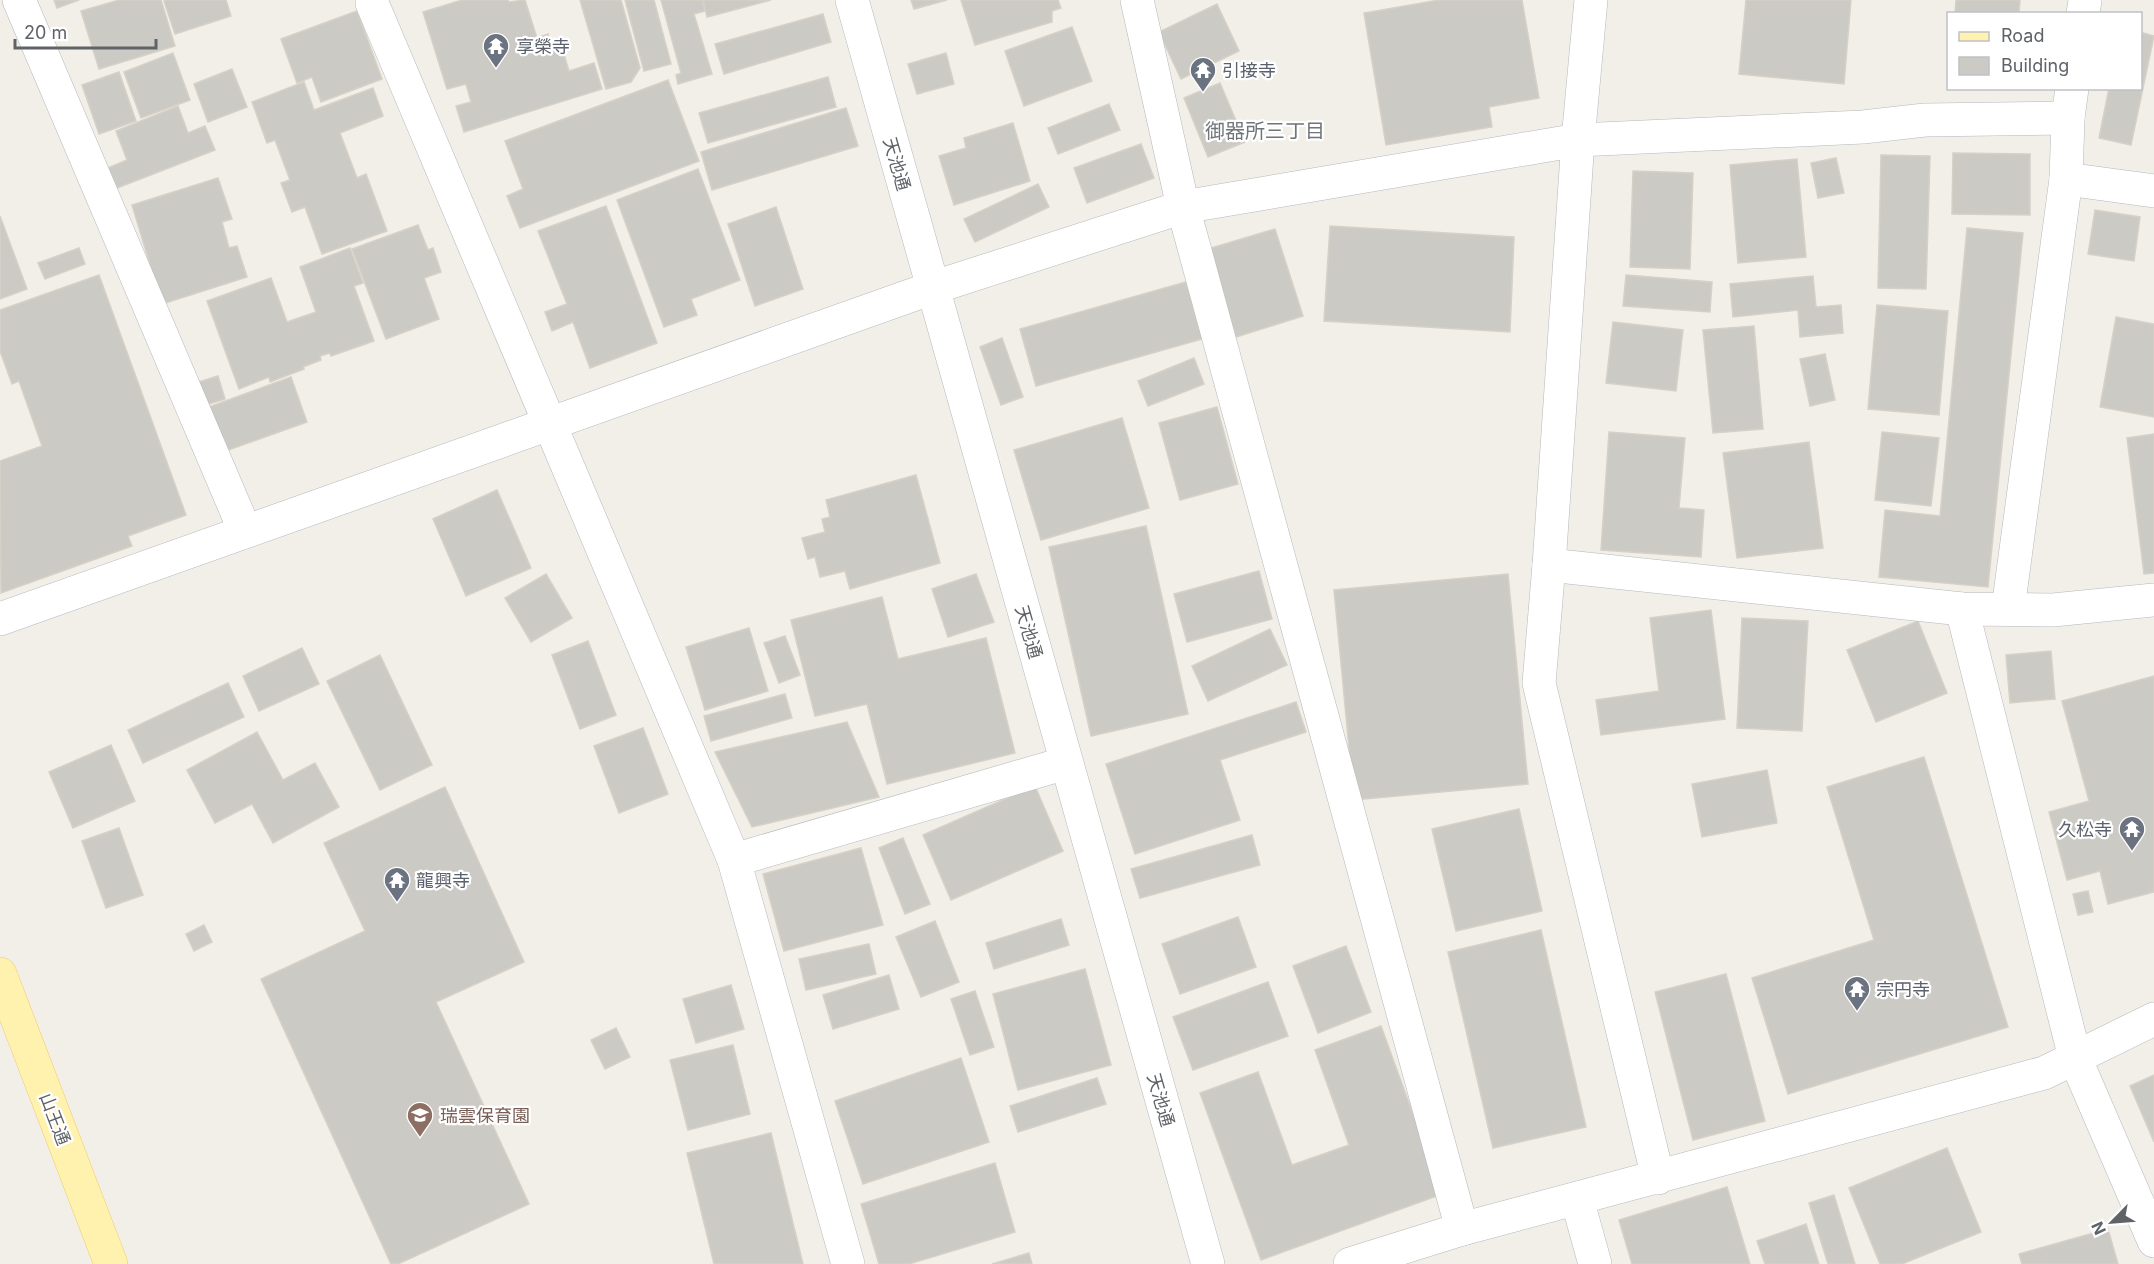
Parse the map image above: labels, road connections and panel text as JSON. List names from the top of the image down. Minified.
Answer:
{"streets":{"main road":["山王通"],"street":["天池通"]},"districts":["御器所三丁目"],"places":{"temple":["享榮寺","引接寺","久松寺","龍興寺","宗円寺"],"school or university":["瑞雲保育園"]},"legend":["Road","Building"],"scale_bar":"20 m","north":"bottom left"}
